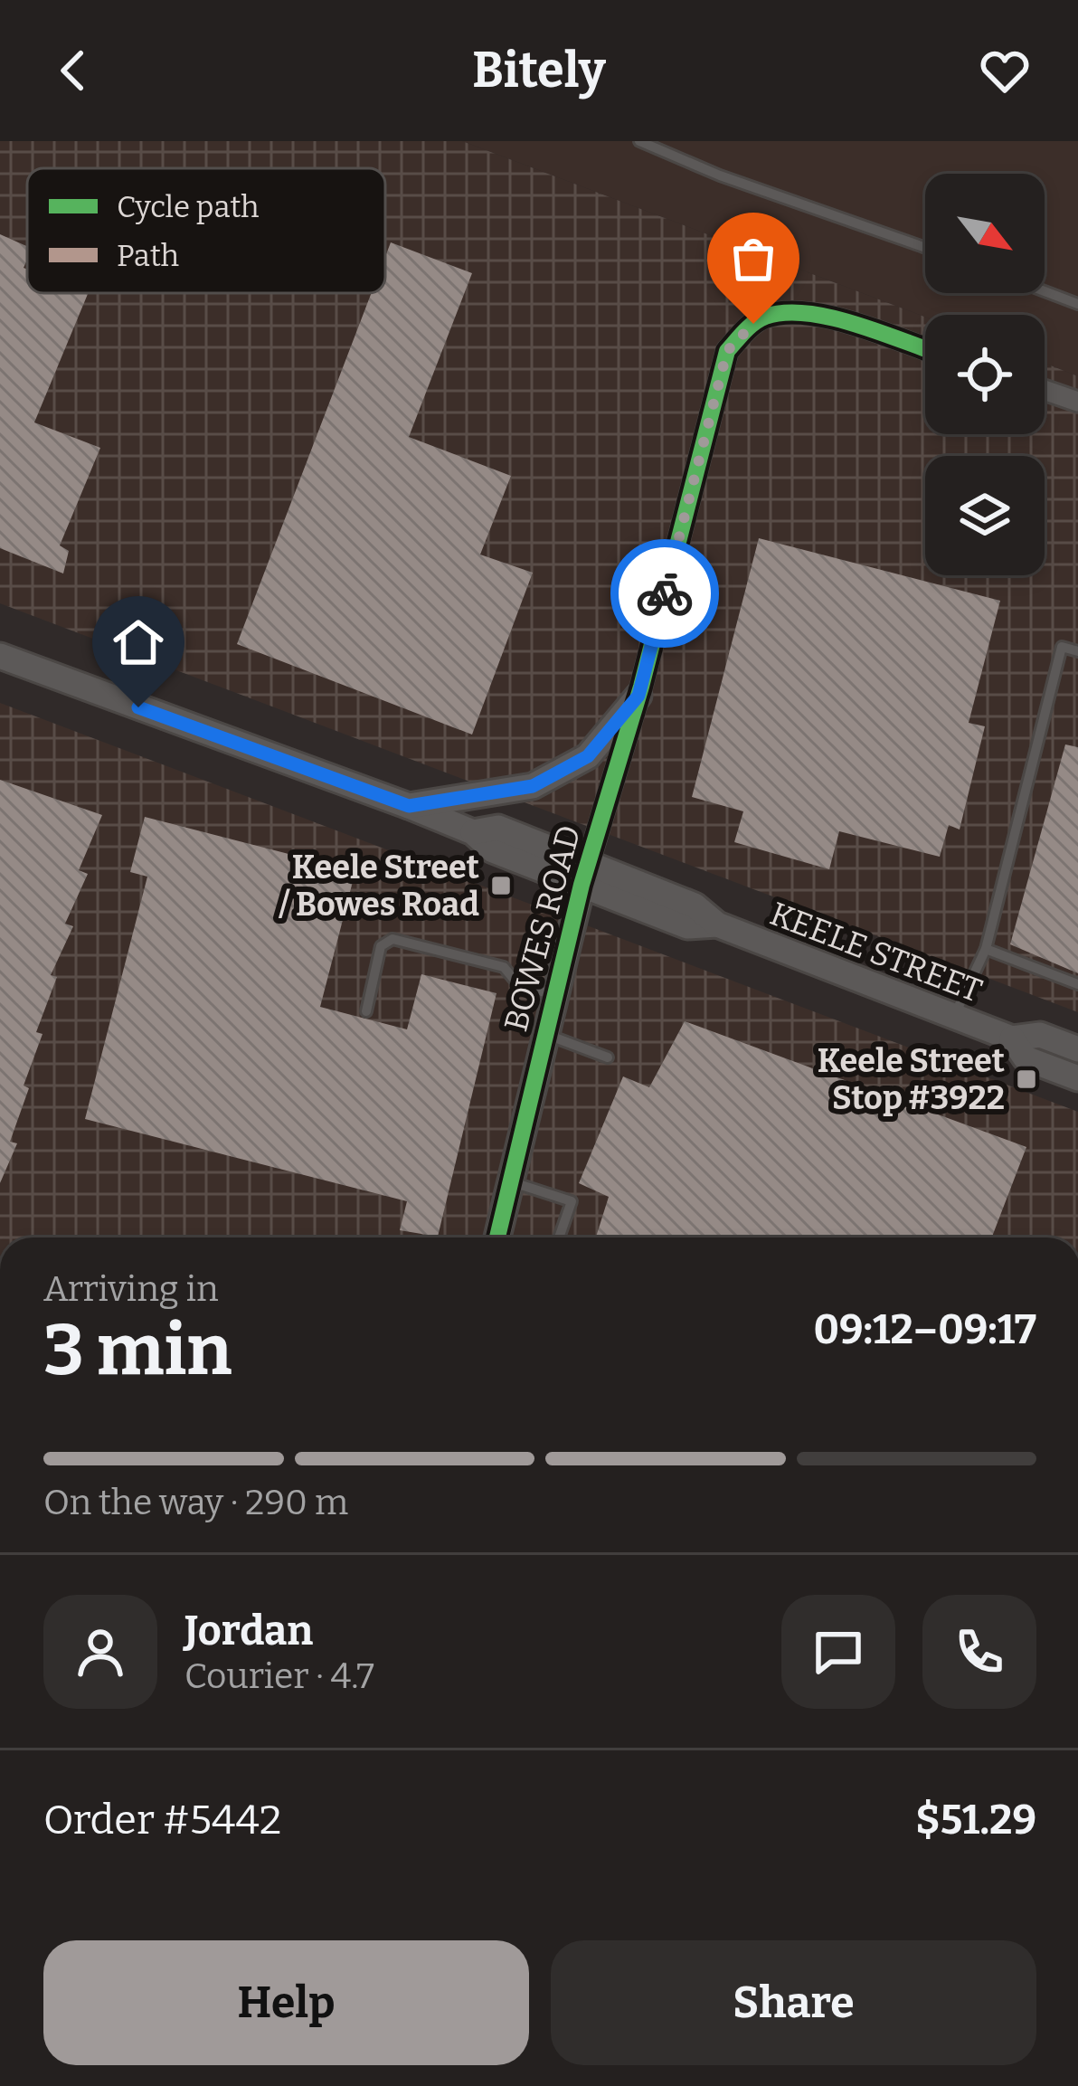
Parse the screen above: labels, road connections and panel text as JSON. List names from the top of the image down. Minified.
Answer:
{"streets":{"main road":["BOWES ROAD","KEELE STREET"]},"crossings":[["BOWES ROAD","KEELE STREET"]],"places":{"transit":["Keele Street / Bowes Road","Keele Street Stop #3922"]},"legend":["Cycle path","Path"],"north":"bottom right","page":{"header":"Bitely","heading":["3 min","Arriving in","09:12–09:17"],"panel":["Jordan","Courier · 4.7","Order #5442","$51.29"],"bar":"On the way · 290 m","buttons":["Help","Share"]}}
